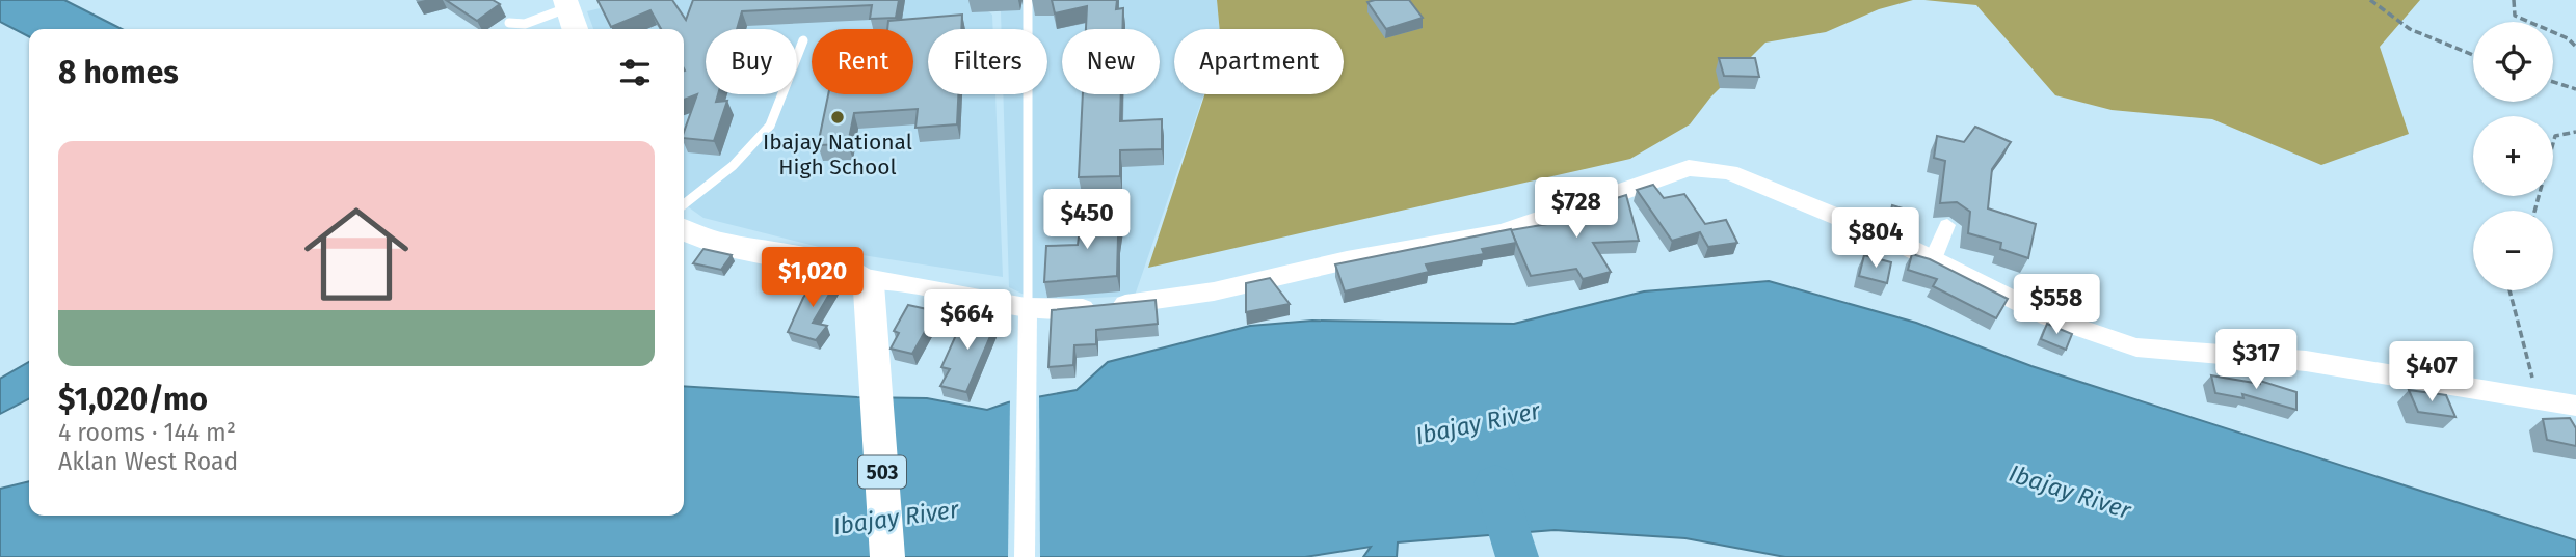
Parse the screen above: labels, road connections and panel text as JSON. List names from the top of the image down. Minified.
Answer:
{"streets":{"main road":["503"]},"water":["Ibajay River"],"places":["Ibajay National High School"],"page":{"map_buttons":["+","−"],"chip":["Buy","Rent","Filters","New","Apartment"],"heading":"8 homes","list":[{"name":"$1,020/mo","note":"4 rooms · 144 m² · Aklan West Road"}],"price":["$728","$450","$804","$1,020","$558","$664","$317","$407"]}}
